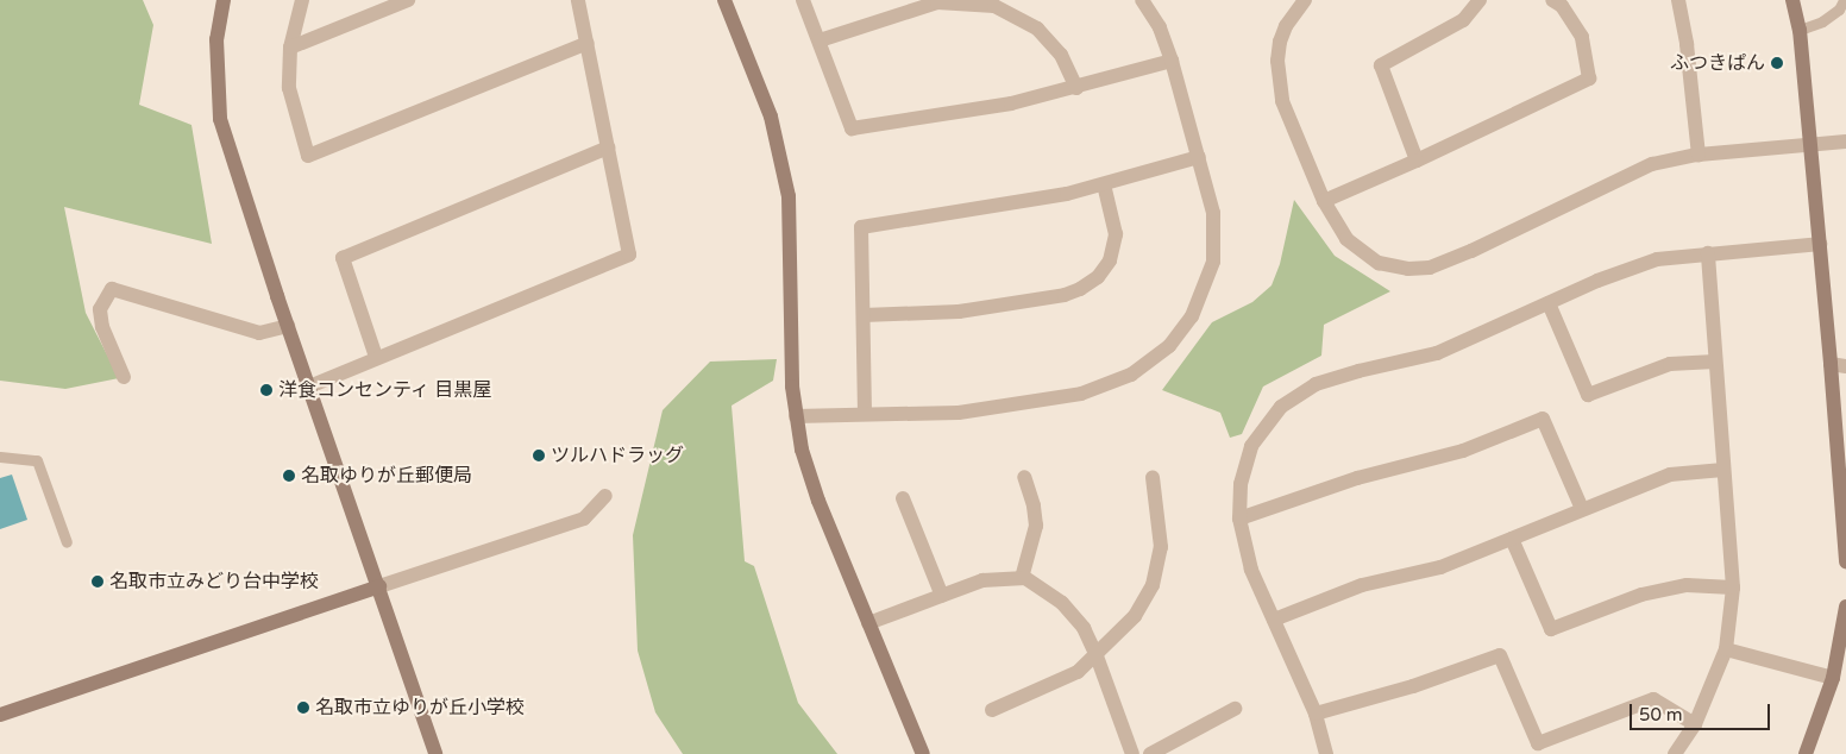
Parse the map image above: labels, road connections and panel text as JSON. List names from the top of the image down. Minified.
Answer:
{"places":["ふつきぱん","洋食コンセンティ 目黒屋","ツルハドラッグ","名取ゆりが丘郵便局","名取市立みどり台中学校","名取市立ゆりが丘小学校"],"scale_bar":"50 m"}
